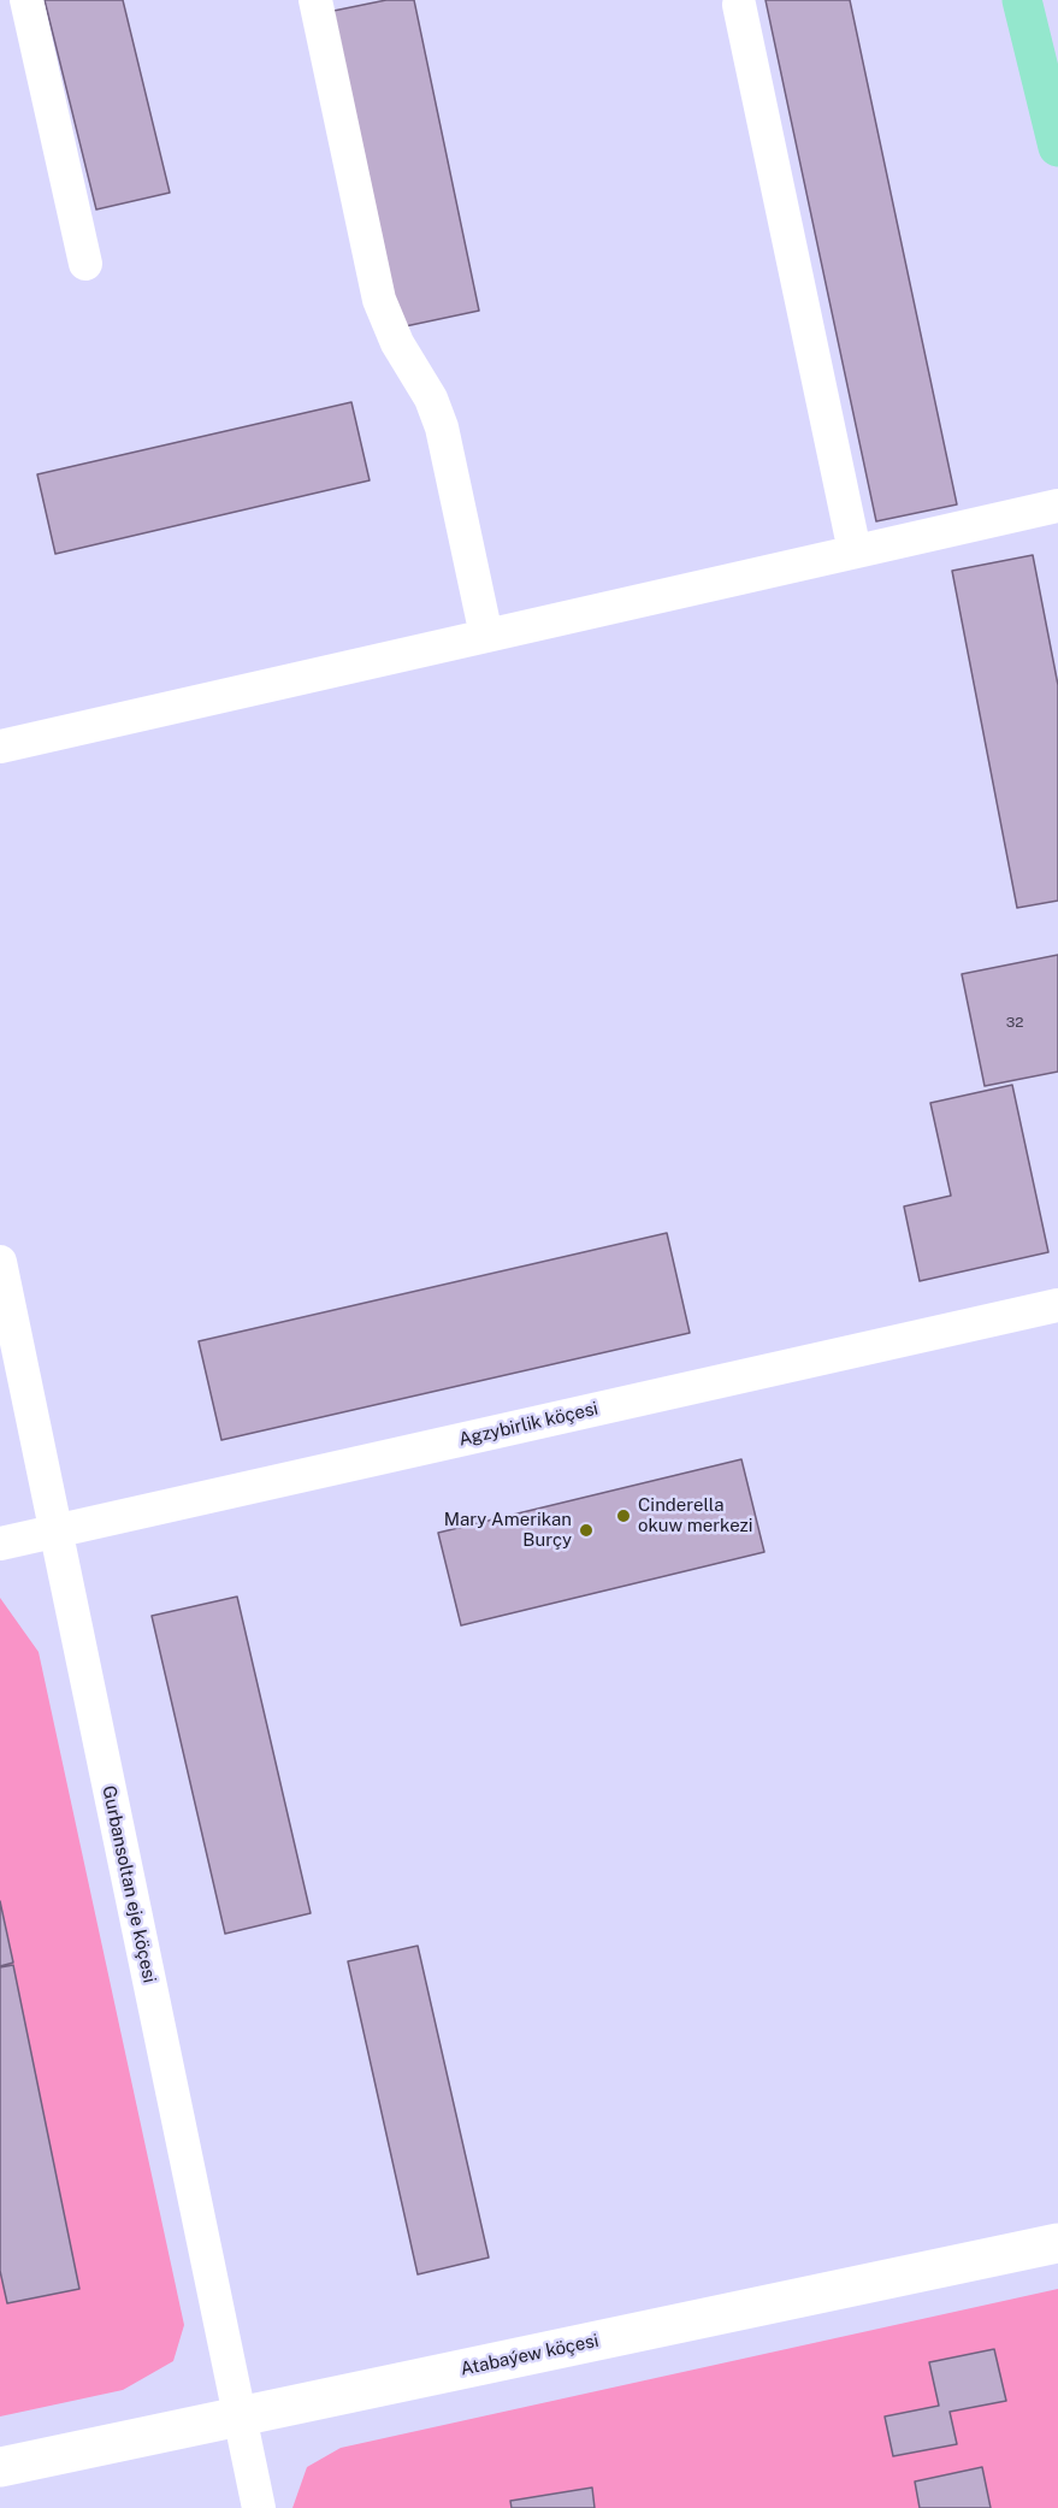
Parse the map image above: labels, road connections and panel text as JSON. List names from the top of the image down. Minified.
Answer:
{"streets":{"main road":["Atabaýew köçesi"],"street":["Agzybirlik köçesi","Gurbansoltan eje köçesi"]},"crossings":[["Agzybirlik köçesi","Gurbansoltan eje köçesi"],["Gurbansoltan eje köçesi","Atabaýew köçesi"]],"places":["Cinderella okuw merkezi","Mary Amerikan Burçy"],"house_numbers":["32"]}
